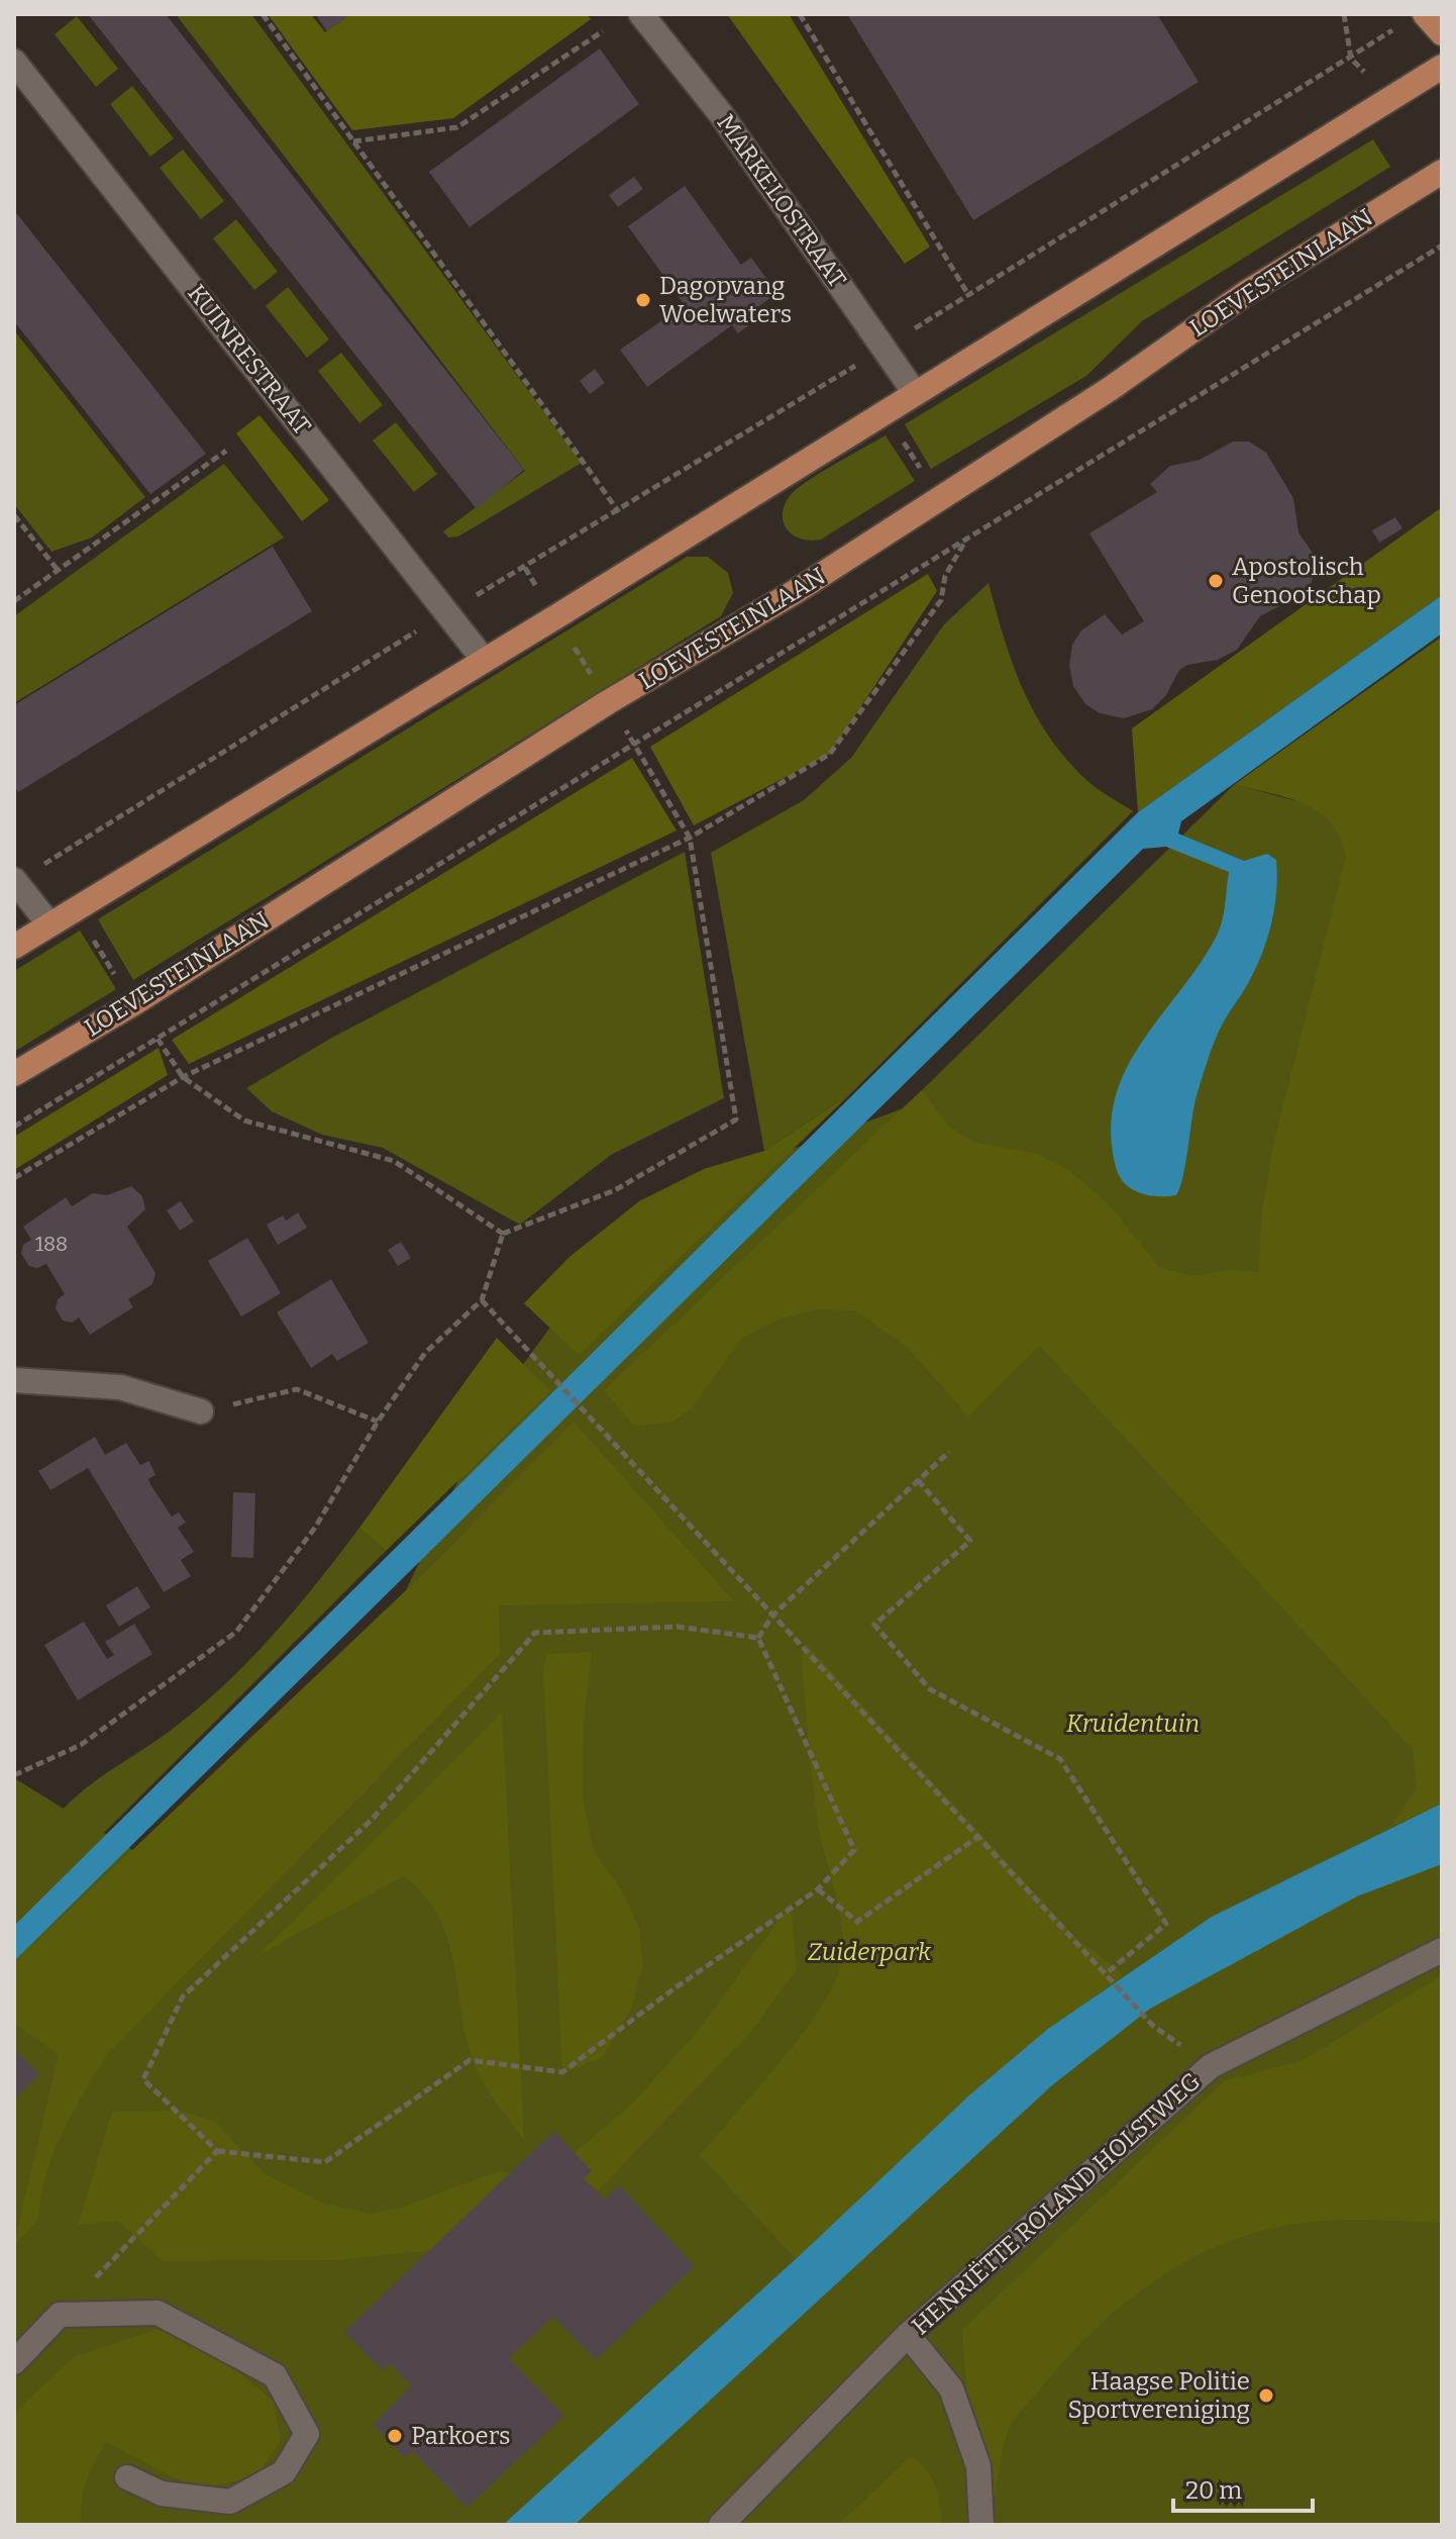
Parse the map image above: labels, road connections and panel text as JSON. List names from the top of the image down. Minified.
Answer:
{"streets":{"main road":["LOEVESTEINLAAN"],"street":["MARKELOSTRAAT","KUINRESTRAAT","HENRIËTTE ROLAND HOLSTWEG"]},"parks":["Kruidentuin","Zuiderpark"],"places":["Dagopvang Woelwaters","Apostolisch Genootschap","Haagse Politie Sportvereniging","Parkoers"],"house_numbers":["188"],"scale_bar":"20 m"}
